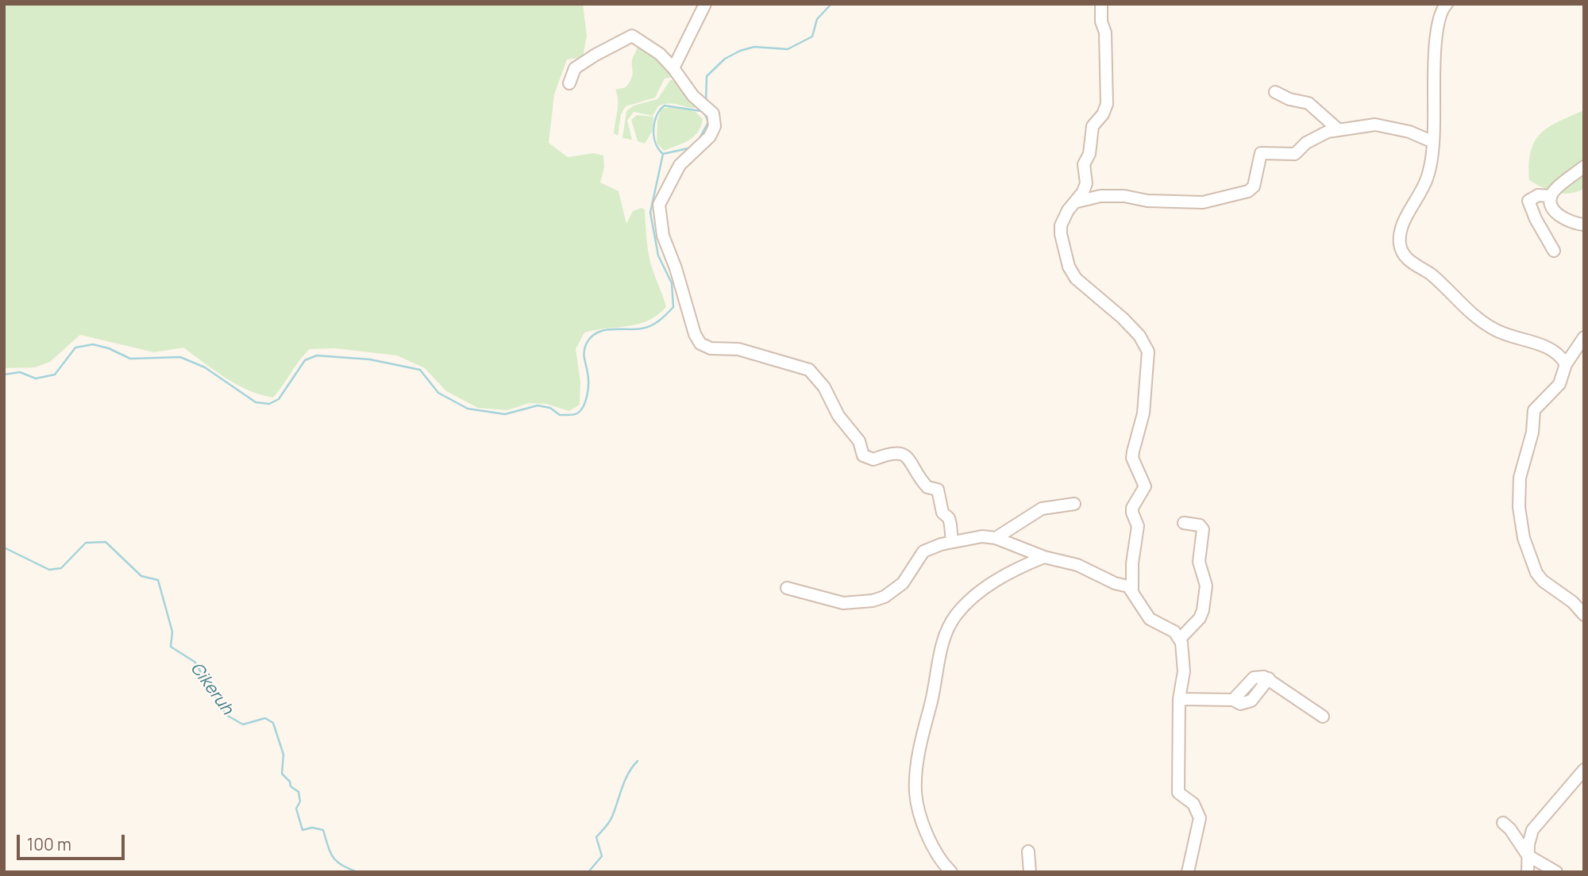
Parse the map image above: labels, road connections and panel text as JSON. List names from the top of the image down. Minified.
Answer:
{"water":["Cikeruh"],"scale_bar":"100 m"}
